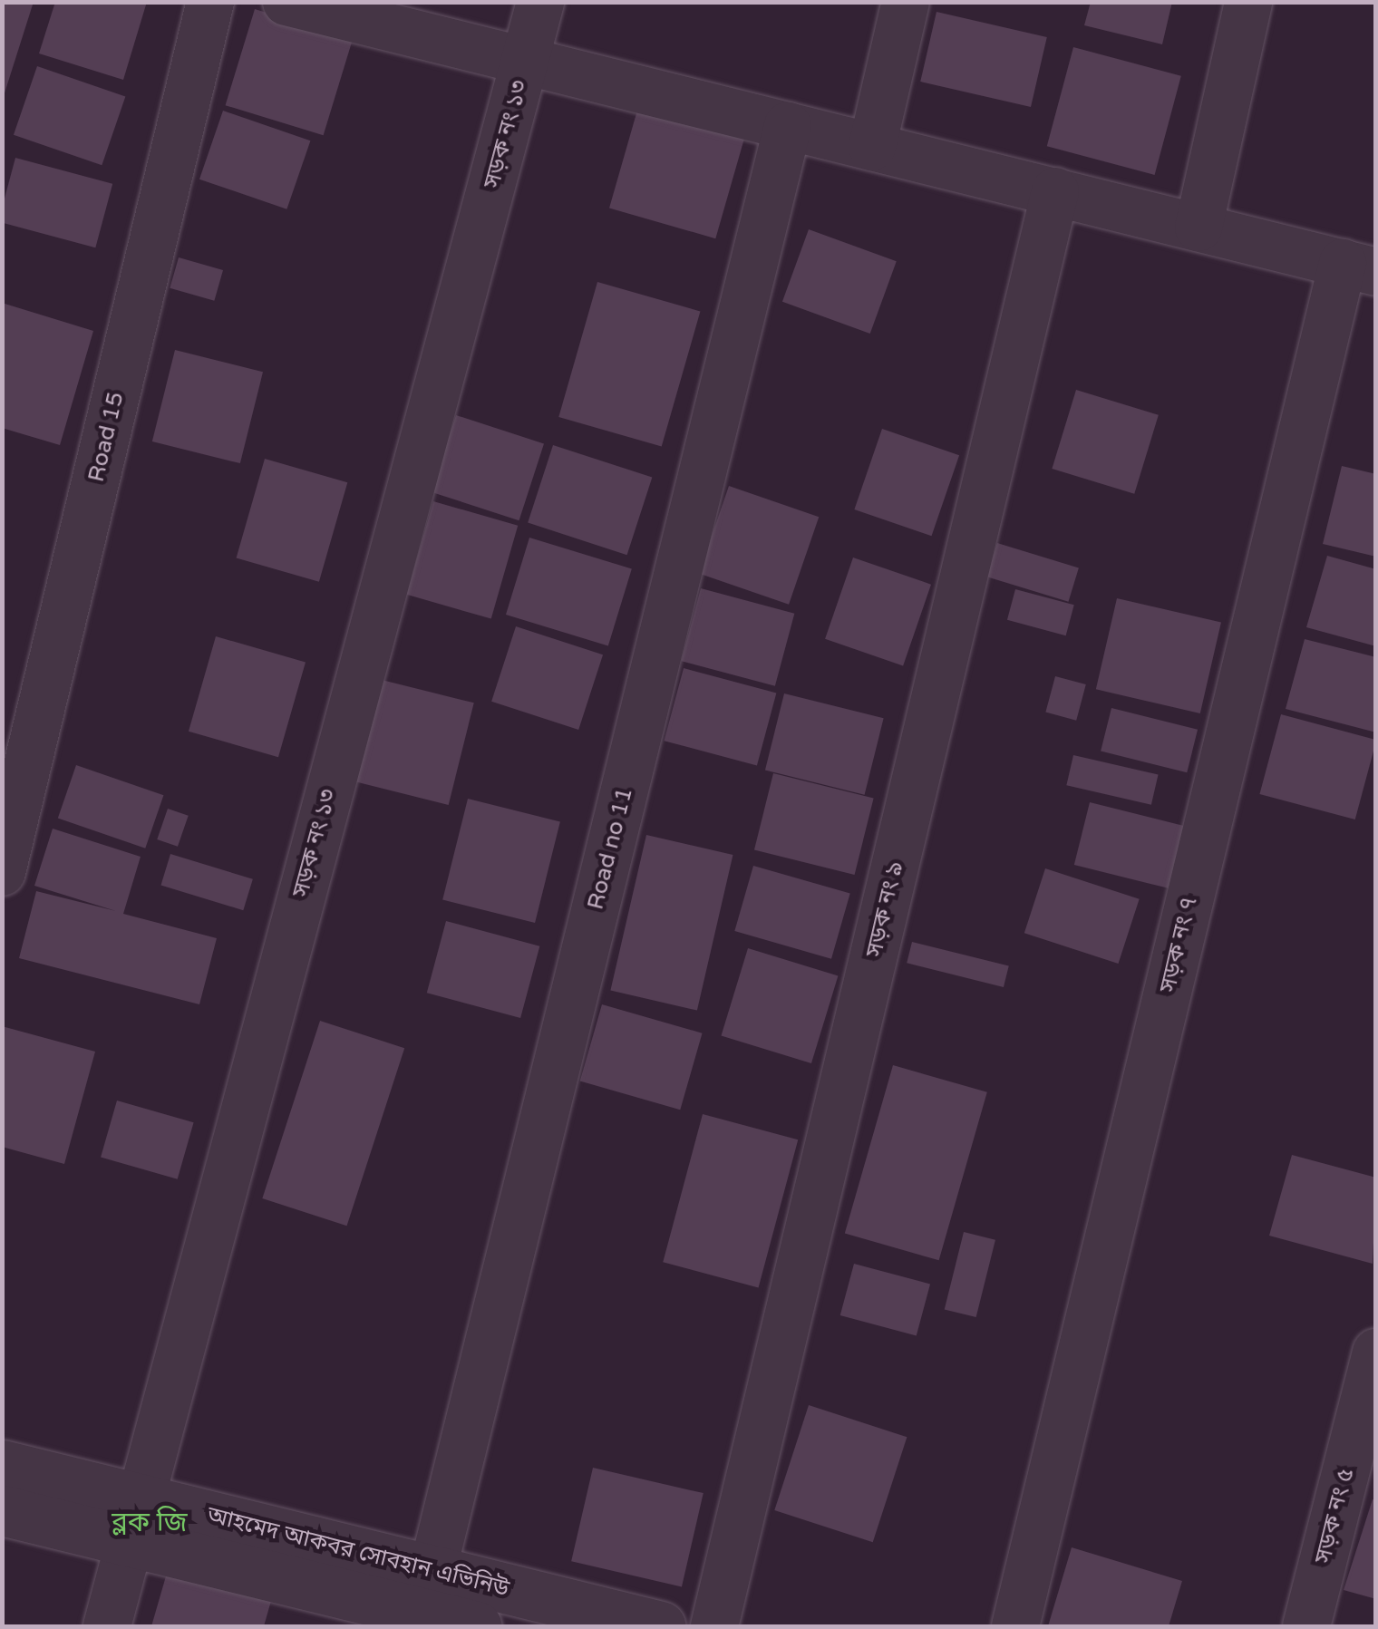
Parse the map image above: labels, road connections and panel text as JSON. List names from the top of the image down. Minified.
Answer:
{"streets":{"street":["সড়ক নং ১৩","Road 15","Road no 11","সড়ক নং ৯","সড়ক নং ৭","সড়ক নং ৫","আহমেদ আকবর সোবহান এভিনিউ"]},"crossings":[["সড়ক নং ১৩","আহমেদ আকবর সোবহান এভিনিউ"],["Road no 11","আহমেদ আকবর সোবহান এভিনিউ"]],"districts":["ব্লক জি"]}
